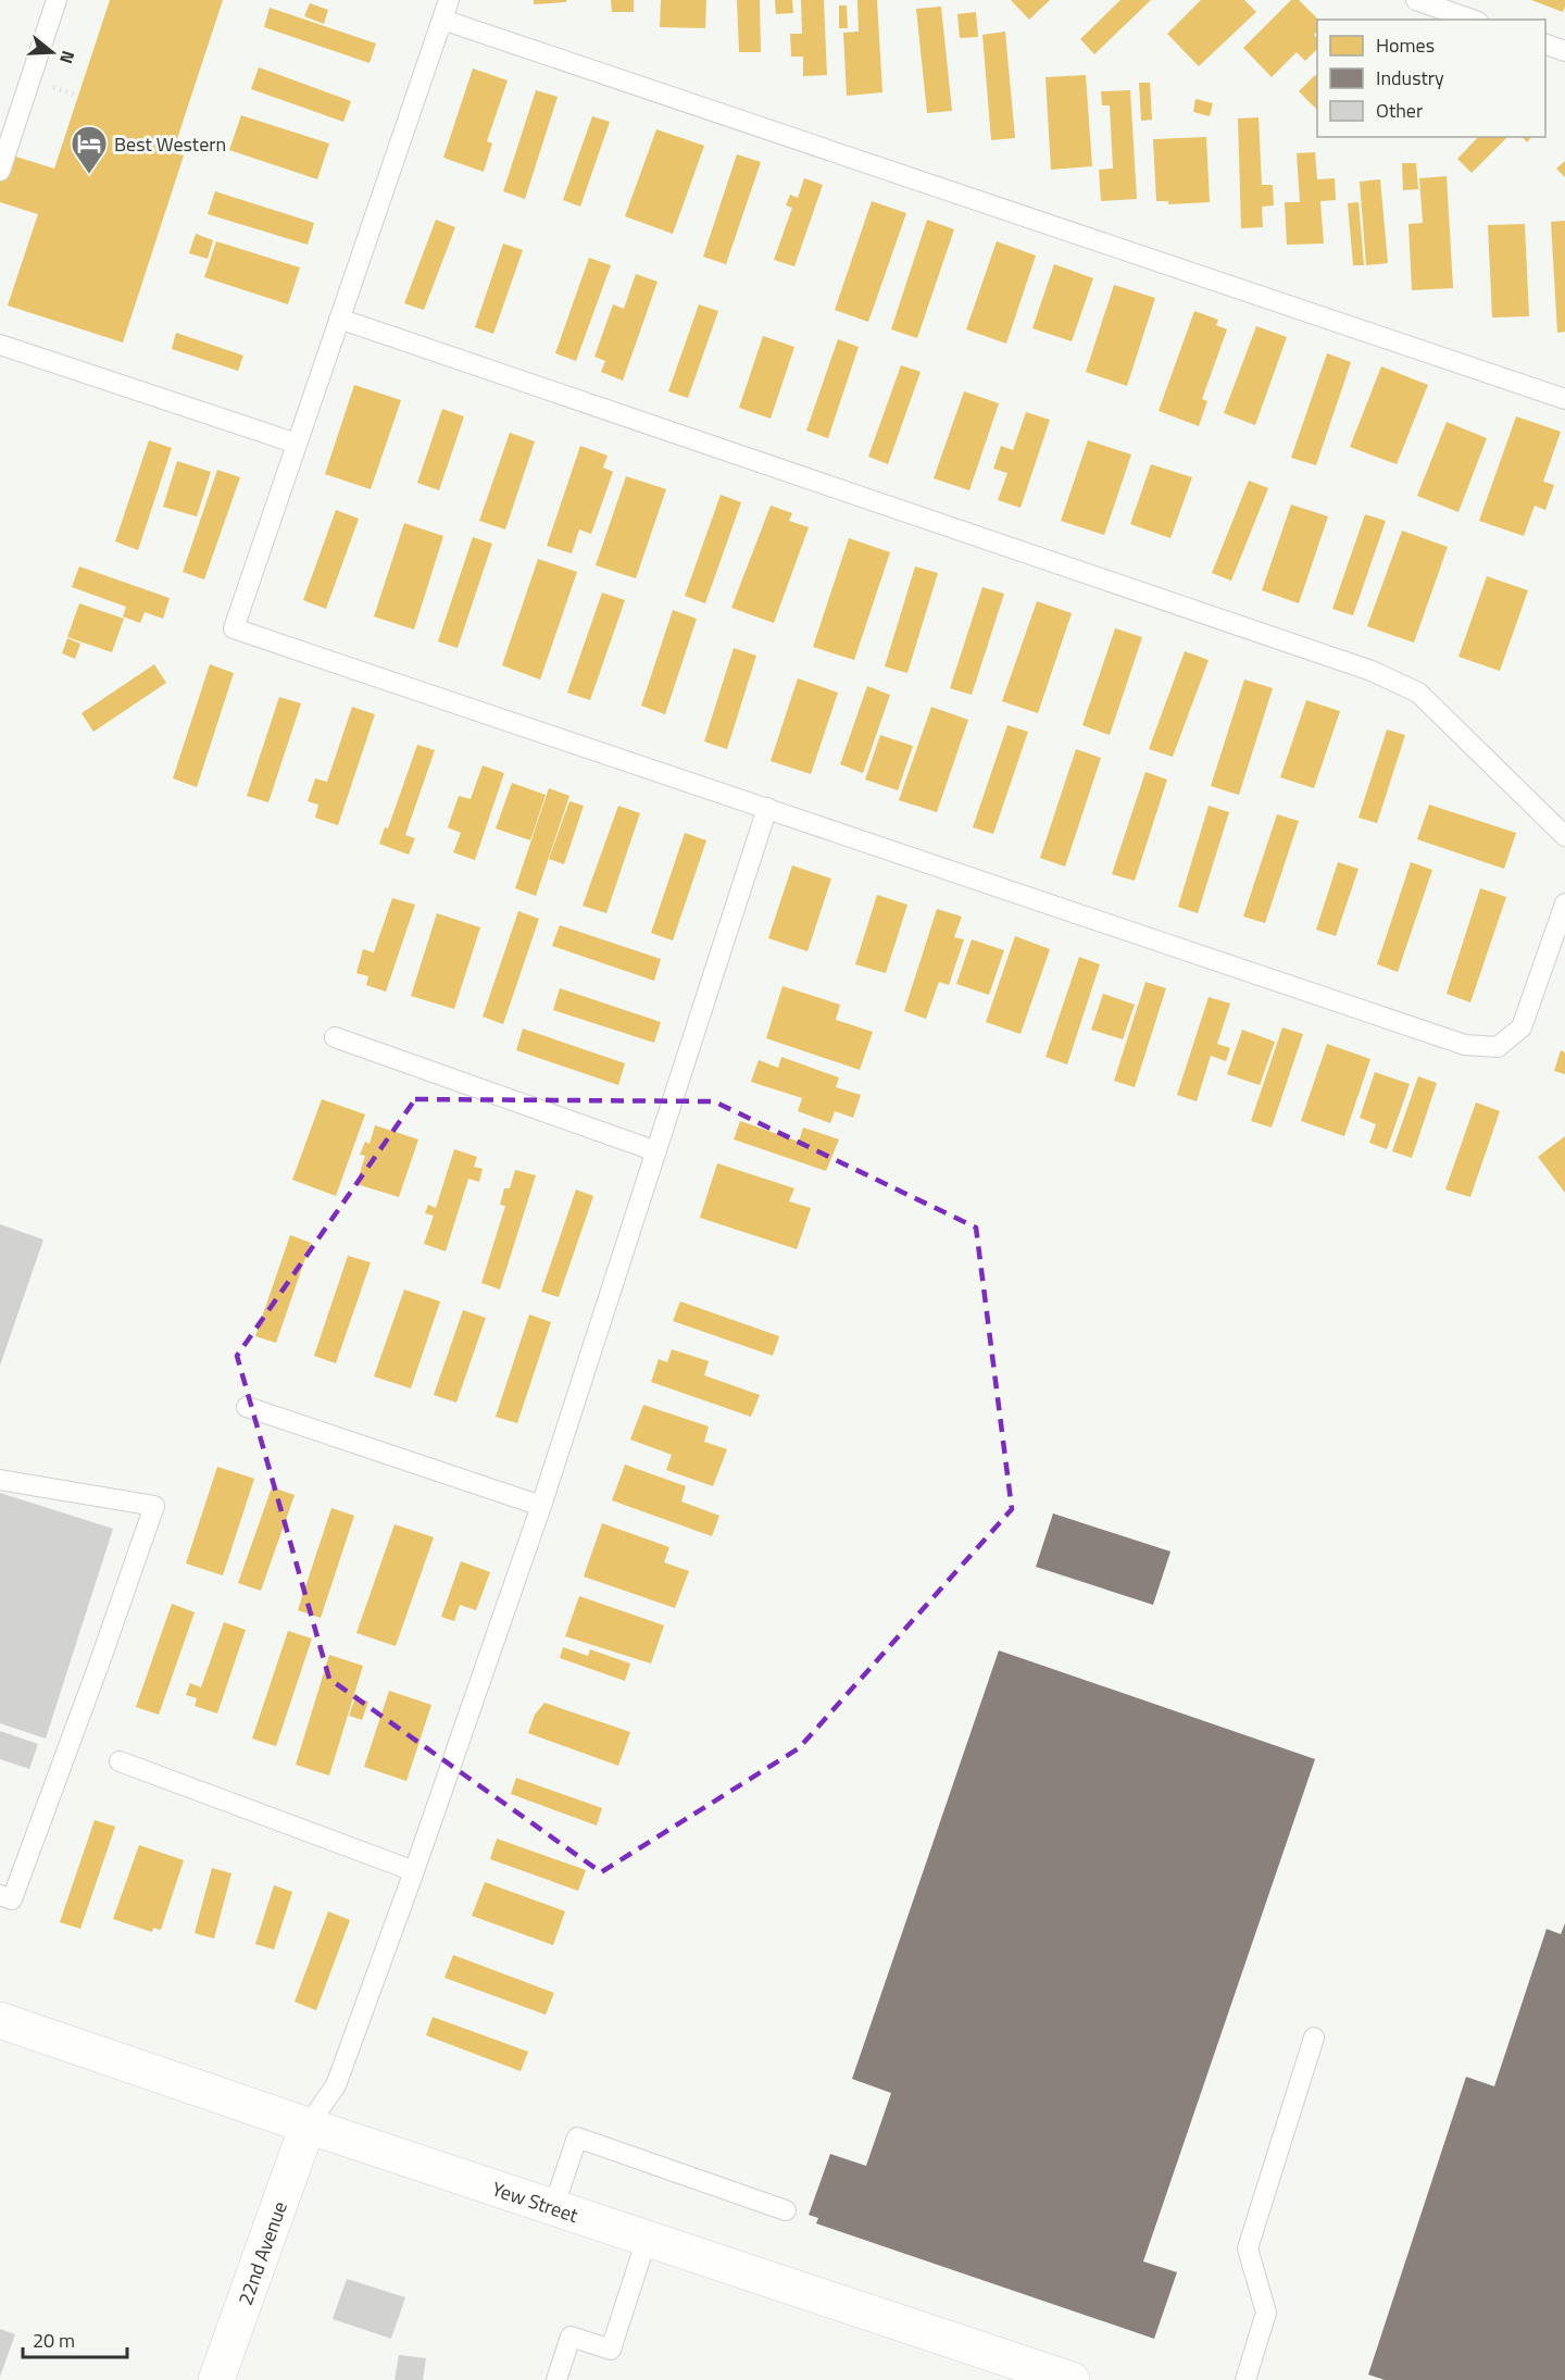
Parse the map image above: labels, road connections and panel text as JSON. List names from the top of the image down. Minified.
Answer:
{"streets":{"street":["Yew Street","22nd Avenue"]},"crossings":[["Yew Street","22nd Avenue"]],"places":{"hotel":["Best Western"]},"legend":["Homes","Industry","Other"],"scale_bar":"20 m","north":"right"}
